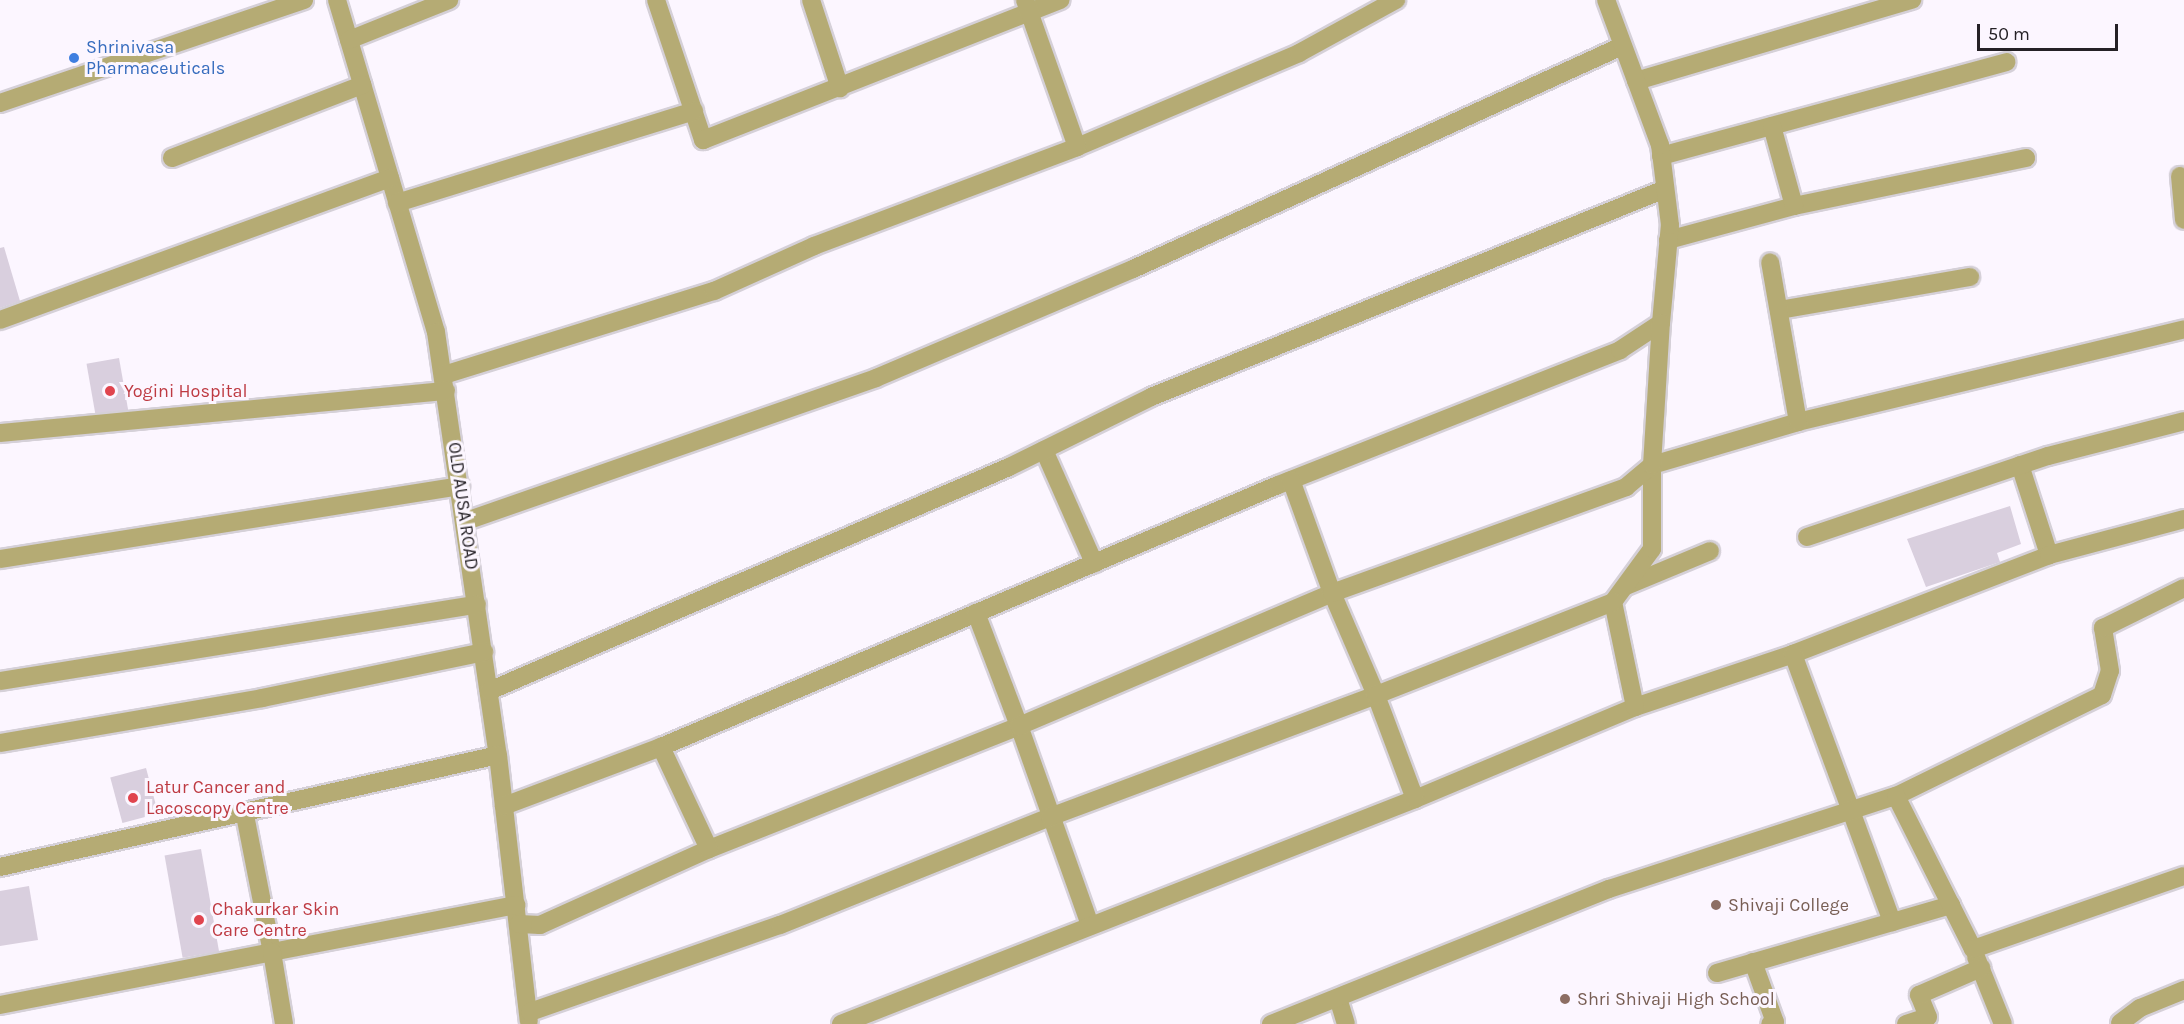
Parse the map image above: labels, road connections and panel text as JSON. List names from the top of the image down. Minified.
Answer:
{"streets":{"street":["OLD AUSA ROAD"]},"places":["Shrinivasa Pharmaceuticals","Yogini Hospital","Latur Cancer and Lacoscopy Centre","Shivaji College","Chakurkar Skin Care Centre","Shri Shivaji High School"],"scale_bar":"50 m"}
